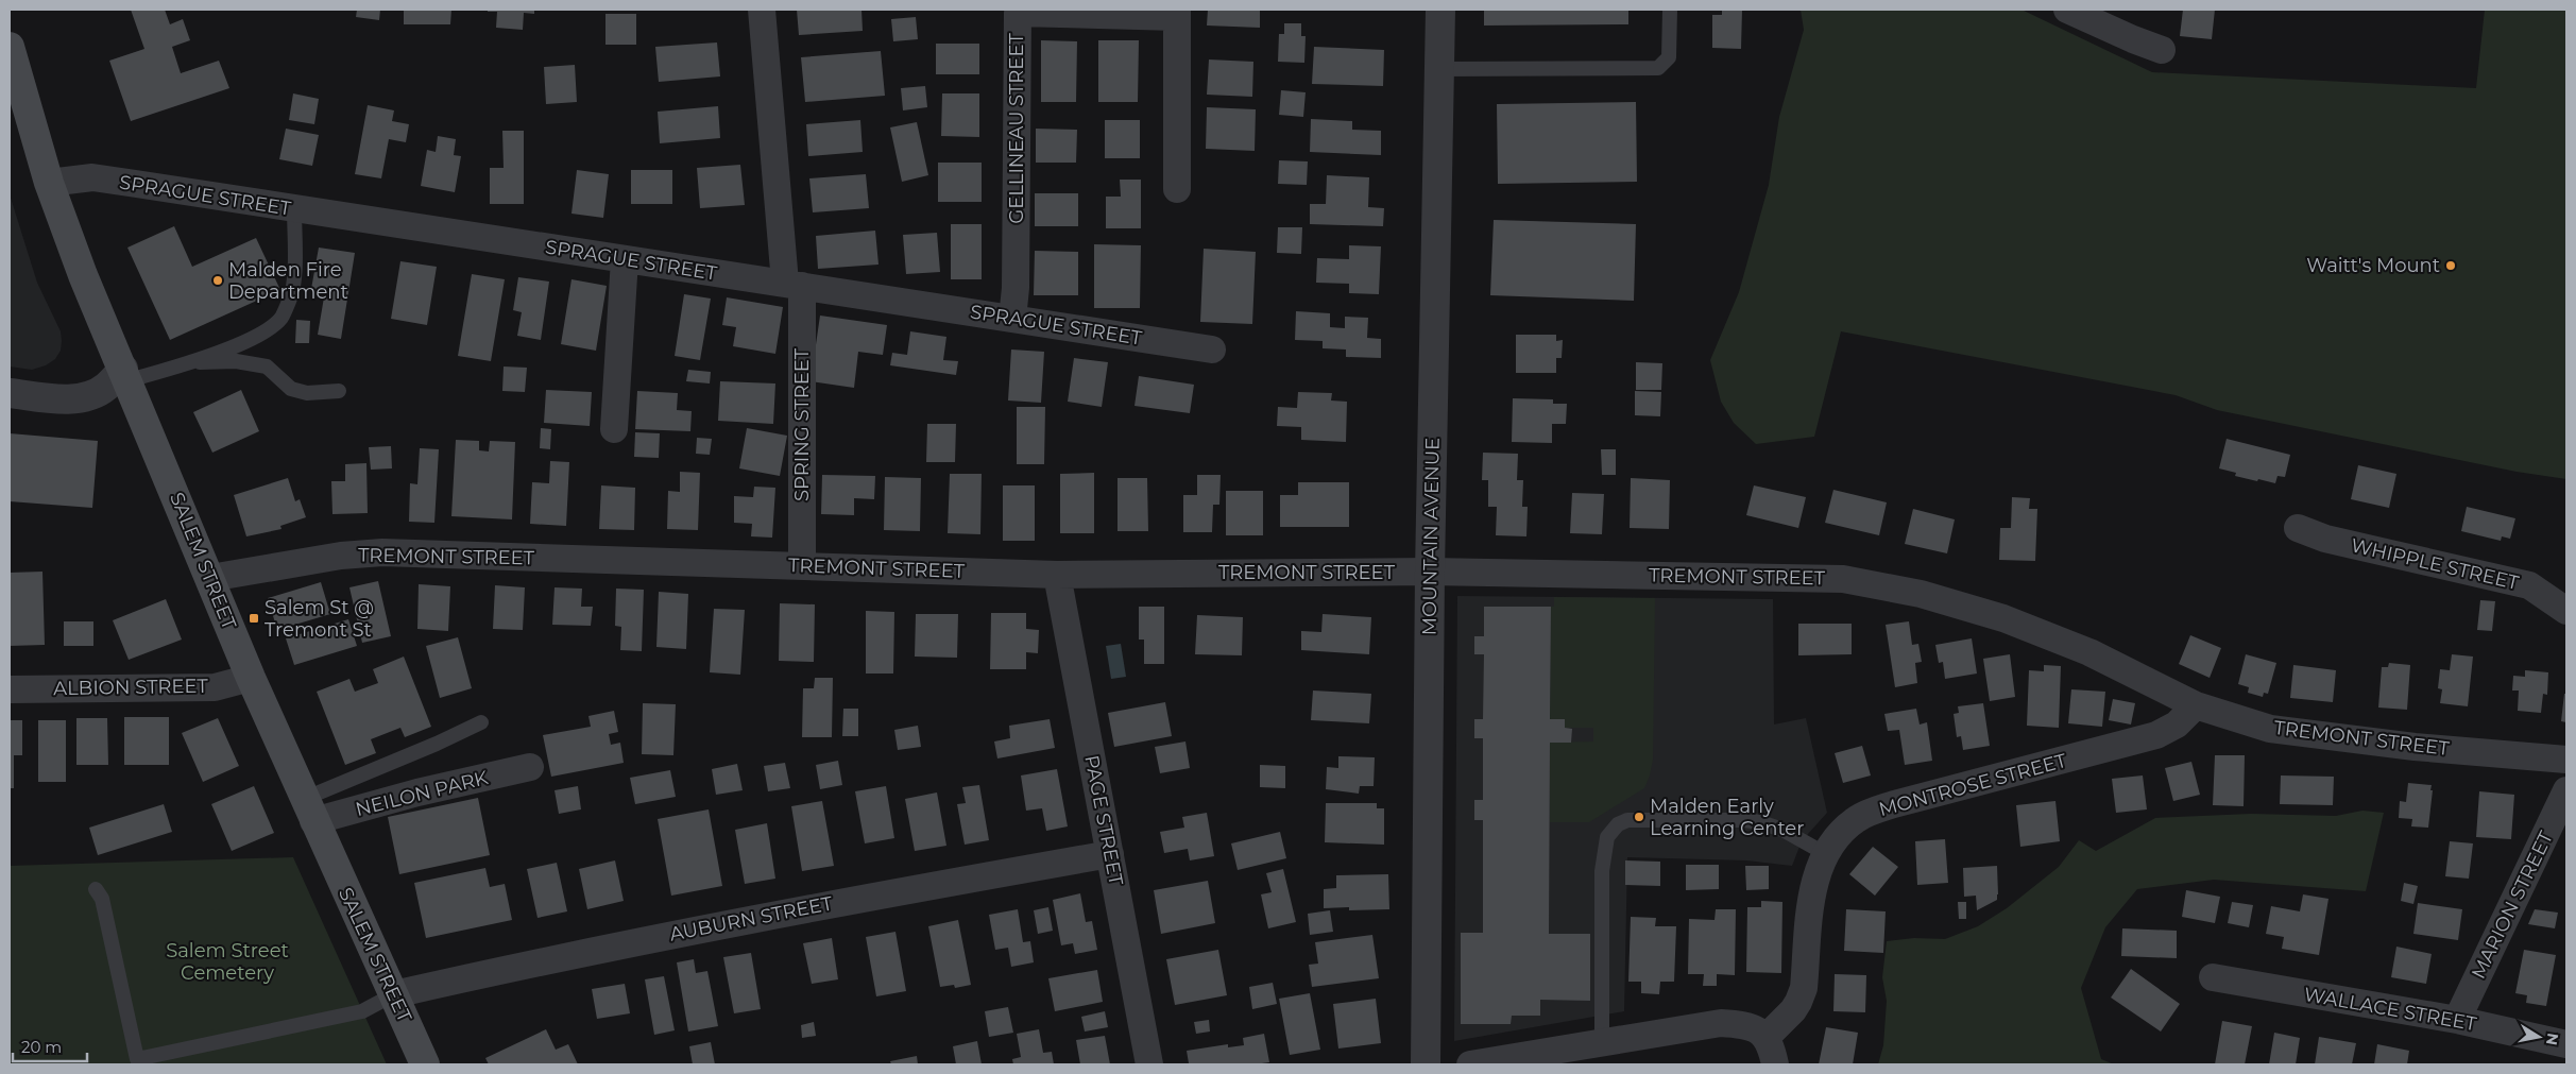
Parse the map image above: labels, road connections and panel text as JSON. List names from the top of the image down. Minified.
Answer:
{"streets":{"main road":["SALEM STREET"],"street":["GELLINEAU STREET","SPRAGUE STREET","SPRING STREET","MOUNTAIN AVENUE","TREMONT STREET","WHIPPLE STREET","ALBION STREET","MONTROSE STREET","NEILON PARK","PAGE STREET","MARION STREET","AUBURN STREET","WALLACE STREET"]},"crossings":[["GELLINEAU STREET","SPRAGUE STREET"],["SPRAGUE STREET","SPRING STREET"],["SPRAGUE STREET","SALEM STREET"],["SPRING STREET","TREMONT STREET"],["MOUNTAIN AVENUE","TREMONT STREET"],["TREMONT STREET","SALEM STREET"],["TREMONT STREET","MONTROSE STREET"],["TREMONT STREET","PAGE STREET"],["SALEM STREET","ALBION STREET"],["SALEM STREET","NEILON PARK"],["SALEM STREET","AUBURN STREET"],["PAGE STREET","AUBURN STREET"],["MARION STREET","WALLACE STREET"]],"parks":["Salem Street Cemetery"],"places":{"other":["Waitt's Mount","Malden Fire Department","Malden Early Learning Center"],"transit":["Salem St @ Tremont St"]},"scale_bar":"20 m","north":"right"}
